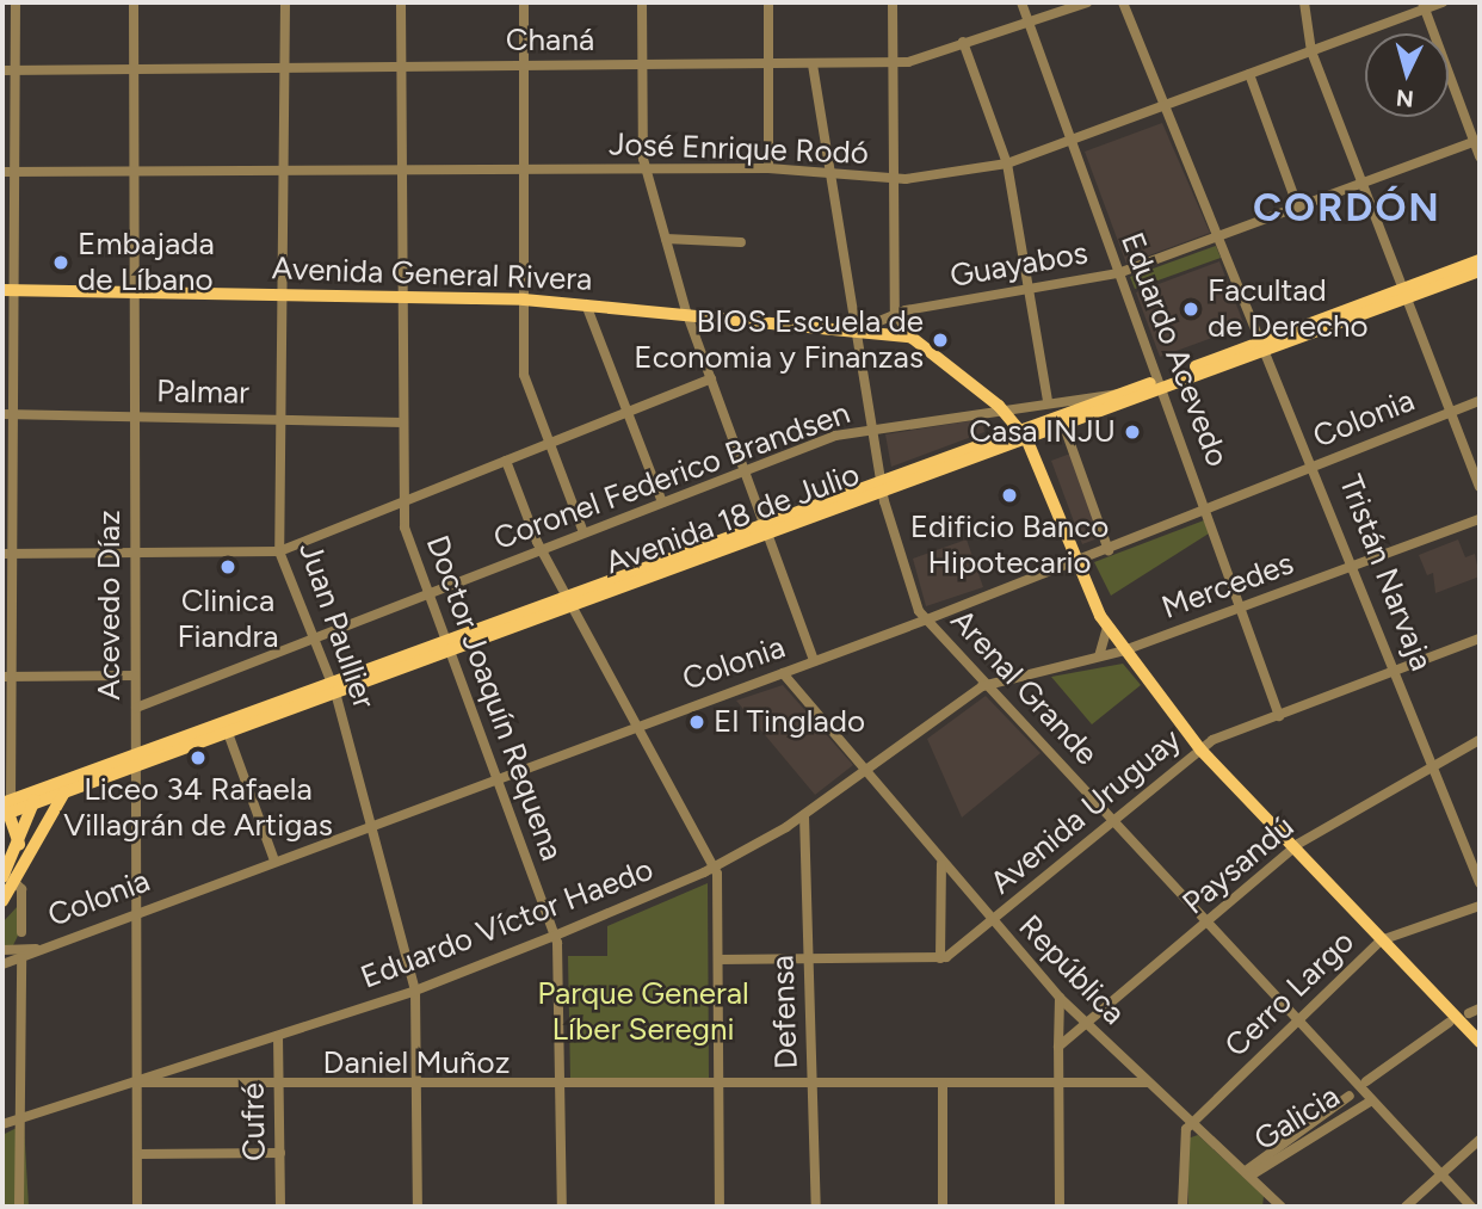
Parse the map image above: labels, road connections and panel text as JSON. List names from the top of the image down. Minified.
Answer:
{"streets":{"main road":["Avenida General Rivera","Avenida 18 de Julio"],"street":["Chaná","José Enrique Rodó","Guayabos","Eduardo Acevedo","Palmar","Colonia","Coronel Federico Brandsen","Tristán Narvaja","Mercedes","Acevedo Díaz","Juan Paullier","Arenal Grande","Doctor Joaquín Requena","Avenida Uruguay","Paysandú","Eduardo Víctor Haedo","República","Cerro Largo","Defensa","Daniel Muñoz","Galicia","Cufré"]},"crossings":[["Chaná","Eduardo Acevedo"],["Chaná","Acevedo Díaz"],["Chaná","Juan Paullier"],["Chaná","Arenal Grande"],["Chaná","Doctor Joaquín Requena"],["José Enrique Rodó","Eduardo Acevedo"],["José Enrique Rodó","Tristán Narvaja"],["José Enrique Rodó","Acevedo Díaz"],["José Enrique Rodó","Juan Paullier"],["José Enrique Rodó","Arenal Grande"],["José Enrique Rodó","Doctor Joaquín Requena"],["Guayabos","Eduardo Acevedo"],["Guayabos","Tristán Narvaja"],["Avenida General Rivera","Acevedo Díaz"],["Avenida General Rivera","Juan Paullier"],["Avenida General Rivera","Arenal Grande"],["Avenida General Rivera","Doctor Joaquín Requena"],["Eduardo Acevedo","Colonia"],["Eduardo Acevedo","Avenida 18 de Julio"],["Eduardo Acevedo","Mercedes"],["Eduardo Acevedo","Avenida Uruguay"],["Palmar","Acevedo Díaz"],["Palmar","Juan Paullier"],["Palmar","Doctor Joaquín Requena"],["Colonia","Tristán Narvaja"],["Colonia","Acevedo Díaz"],["Colonia","Juan Paullier"],["Colonia","Arenal Grande"],["Colonia","Doctor Joaquín Requena"],["Colonia","República"],["Coronel Federico Brandsen","Avenida 18 de Julio"],["Coronel Federico Brandsen","Acevedo Díaz"],["Coronel Federico Brandsen","Juan Paullier"],["Coronel Federico Brandsen","Arenal Grande"],["Coronel Federico Brandsen","Doctor Joaquín Requena"],["Avenida 18 de Julio","Tristán Narvaja"],["Avenida 18 de Julio","Acevedo Díaz"],["Avenida 18 de Julio","Juan Paullier"],["Avenida 18 de Julio","Arenal Grande"],["Avenida 18 de Julio","Doctor Joaquín Requena"],["Tristán Narvaja","Mercedes"],["Tristán Narvaja","Avenida Uruguay"],["Tristán Narvaja","Paysandú"],["Mercedes","Arenal Grande"],["Mercedes","Eduardo Víctor Haedo"],["Acevedo Díaz","Eduardo Víctor Haedo"],["Acevedo Díaz","Daniel Muñoz"],["Juan Paullier","Eduardo Víctor Haedo"],["Juan Paullier","Daniel Muñoz"],["Arenal Grande","Avenida Uruguay"],["Arenal Grande","Paysandú"],["Arenal Grande","Eduardo Víctor Haedo"],["Arenal Grande","Cerro Largo"],["Arenal Grande","Galicia"],["Doctor Joaquín Requena","Eduardo Víctor Haedo"],["Doctor Joaquín Requena","Daniel Muñoz"],["Avenida Uruguay","República"],["Paysandú","República"],["Eduardo Víctor Haedo","República"],["Eduardo Víctor Haedo","Defensa"],["Eduardo Víctor Haedo","Daniel Muñoz"],["Eduardo Víctor Haedo","Cufré"],["República","Cerro Largo"],["República","Daniel Muñoz"],["República","Galicia"],["Defensa","Daniel Muñoz"],["Daniel Muñoz","Cufré"]],"districts":["CORDÓN"],"parks":["Parque General Líber Seregni"],"places":["Embajada de Líbano","Facultad de Derecho","BIOS Escuela de Economia y Finanzas","Casa INJU","Edificio Banco Hipotecario","Clinica Fiandra","El Tinglado","Liceo 34 Rafaela Villagrán de Artigas"],"north":"bottom"}
